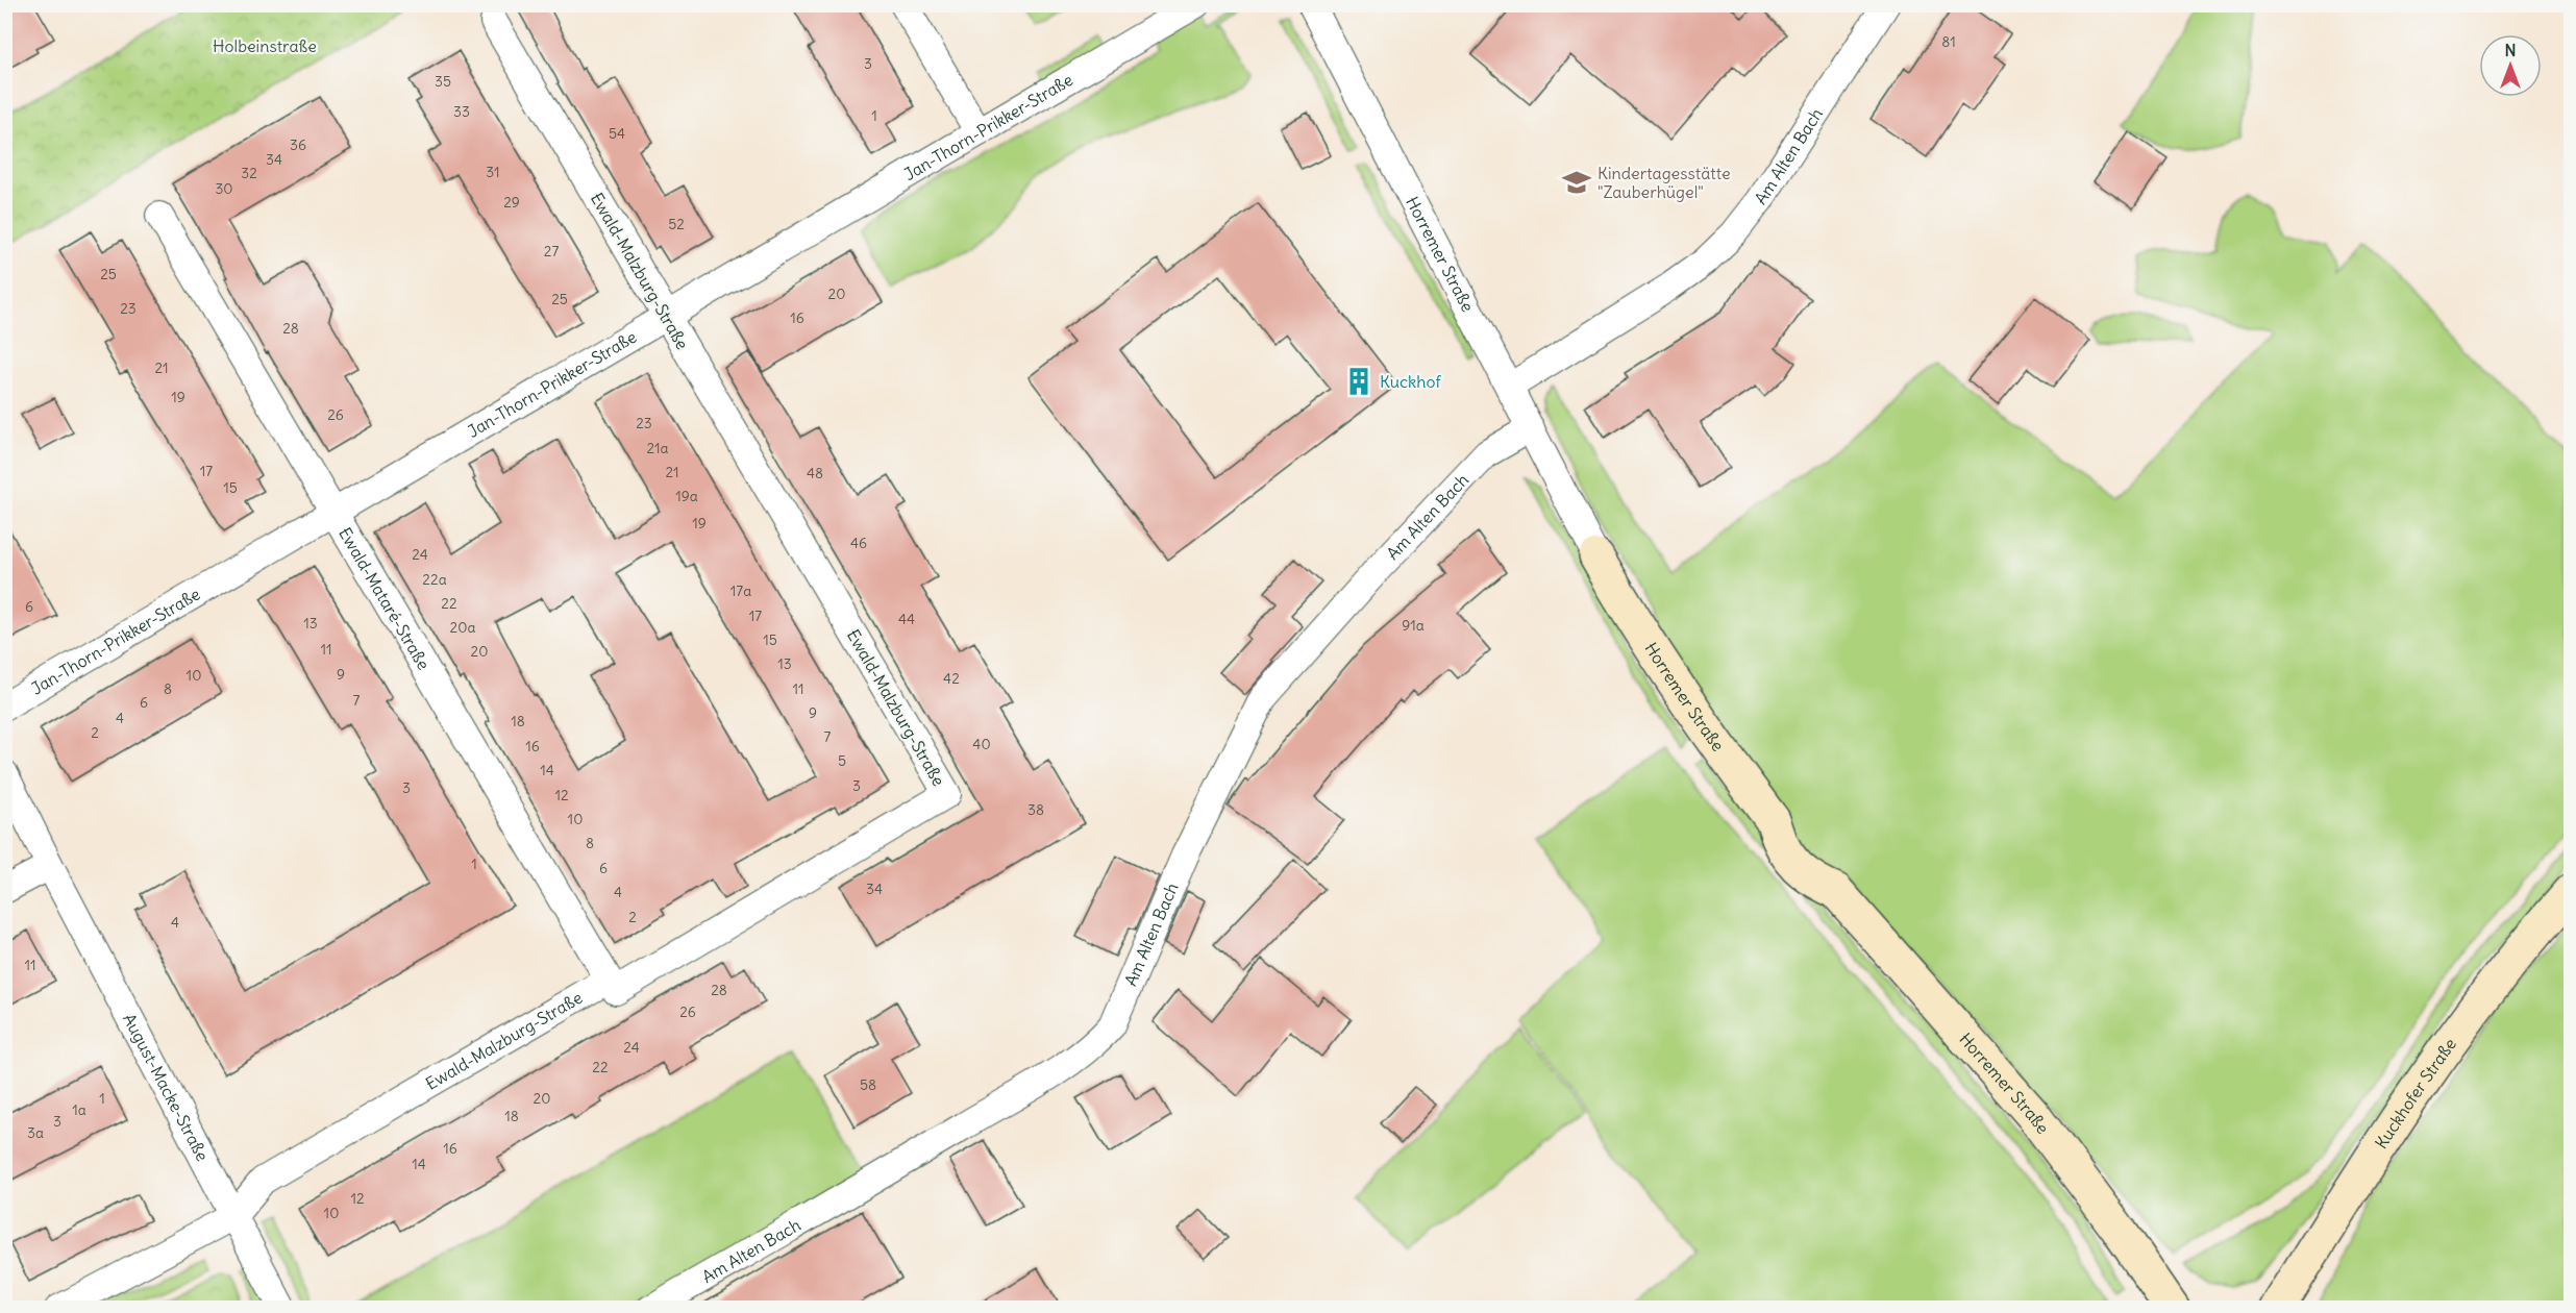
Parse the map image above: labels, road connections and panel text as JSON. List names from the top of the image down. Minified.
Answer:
{"streets":{"main road":["Horremer Straße","Kuckhofer Straße"],"street":["Jan-Thorn-Prikker-Straße","Am Alten Bach","Ewald-Malzburg-Straße","Ewald-Mataré-Straße","August-Macke-Straße"]},"crossings":[["Jan-Thorn-Prikker-Straße","Ewald-Malzburg-Straße"],["Jan-Thorn-Prikker-Straße","Ewald-Mataré-Straße"],["Am Alten Bach","Horremer Straße"],["Ewald-Malzburg-Straße","Ewald-Mataré-Straße"],["Ewald-Malzburg-Straße","August-Macke-Straße"]],"parks":["Holbeinstraße"],"places":{"school or university":["Kindertagesstätte \"Zauberhügel\""],"building":["Kuckhof"]},"house_numbers":["81","3","35","33","1","54","36","34","31","32","30","29","52","27","25","20","25","23","16","28","21","19","26","23","21a","17","21","48","15","19a","19","46","24","22a","17a","22","6","17","44","13","91a","20a","15","11","20","13","9","10","42","8","11","7","6","9","4","18","2","7","40","16","5","14","3","3","12","38","10","8","1","6","34","4","2","4","11","28","26","24","22","58","1","20","1a","18","3","3a","16","14","12","10"],"north":"top"}
